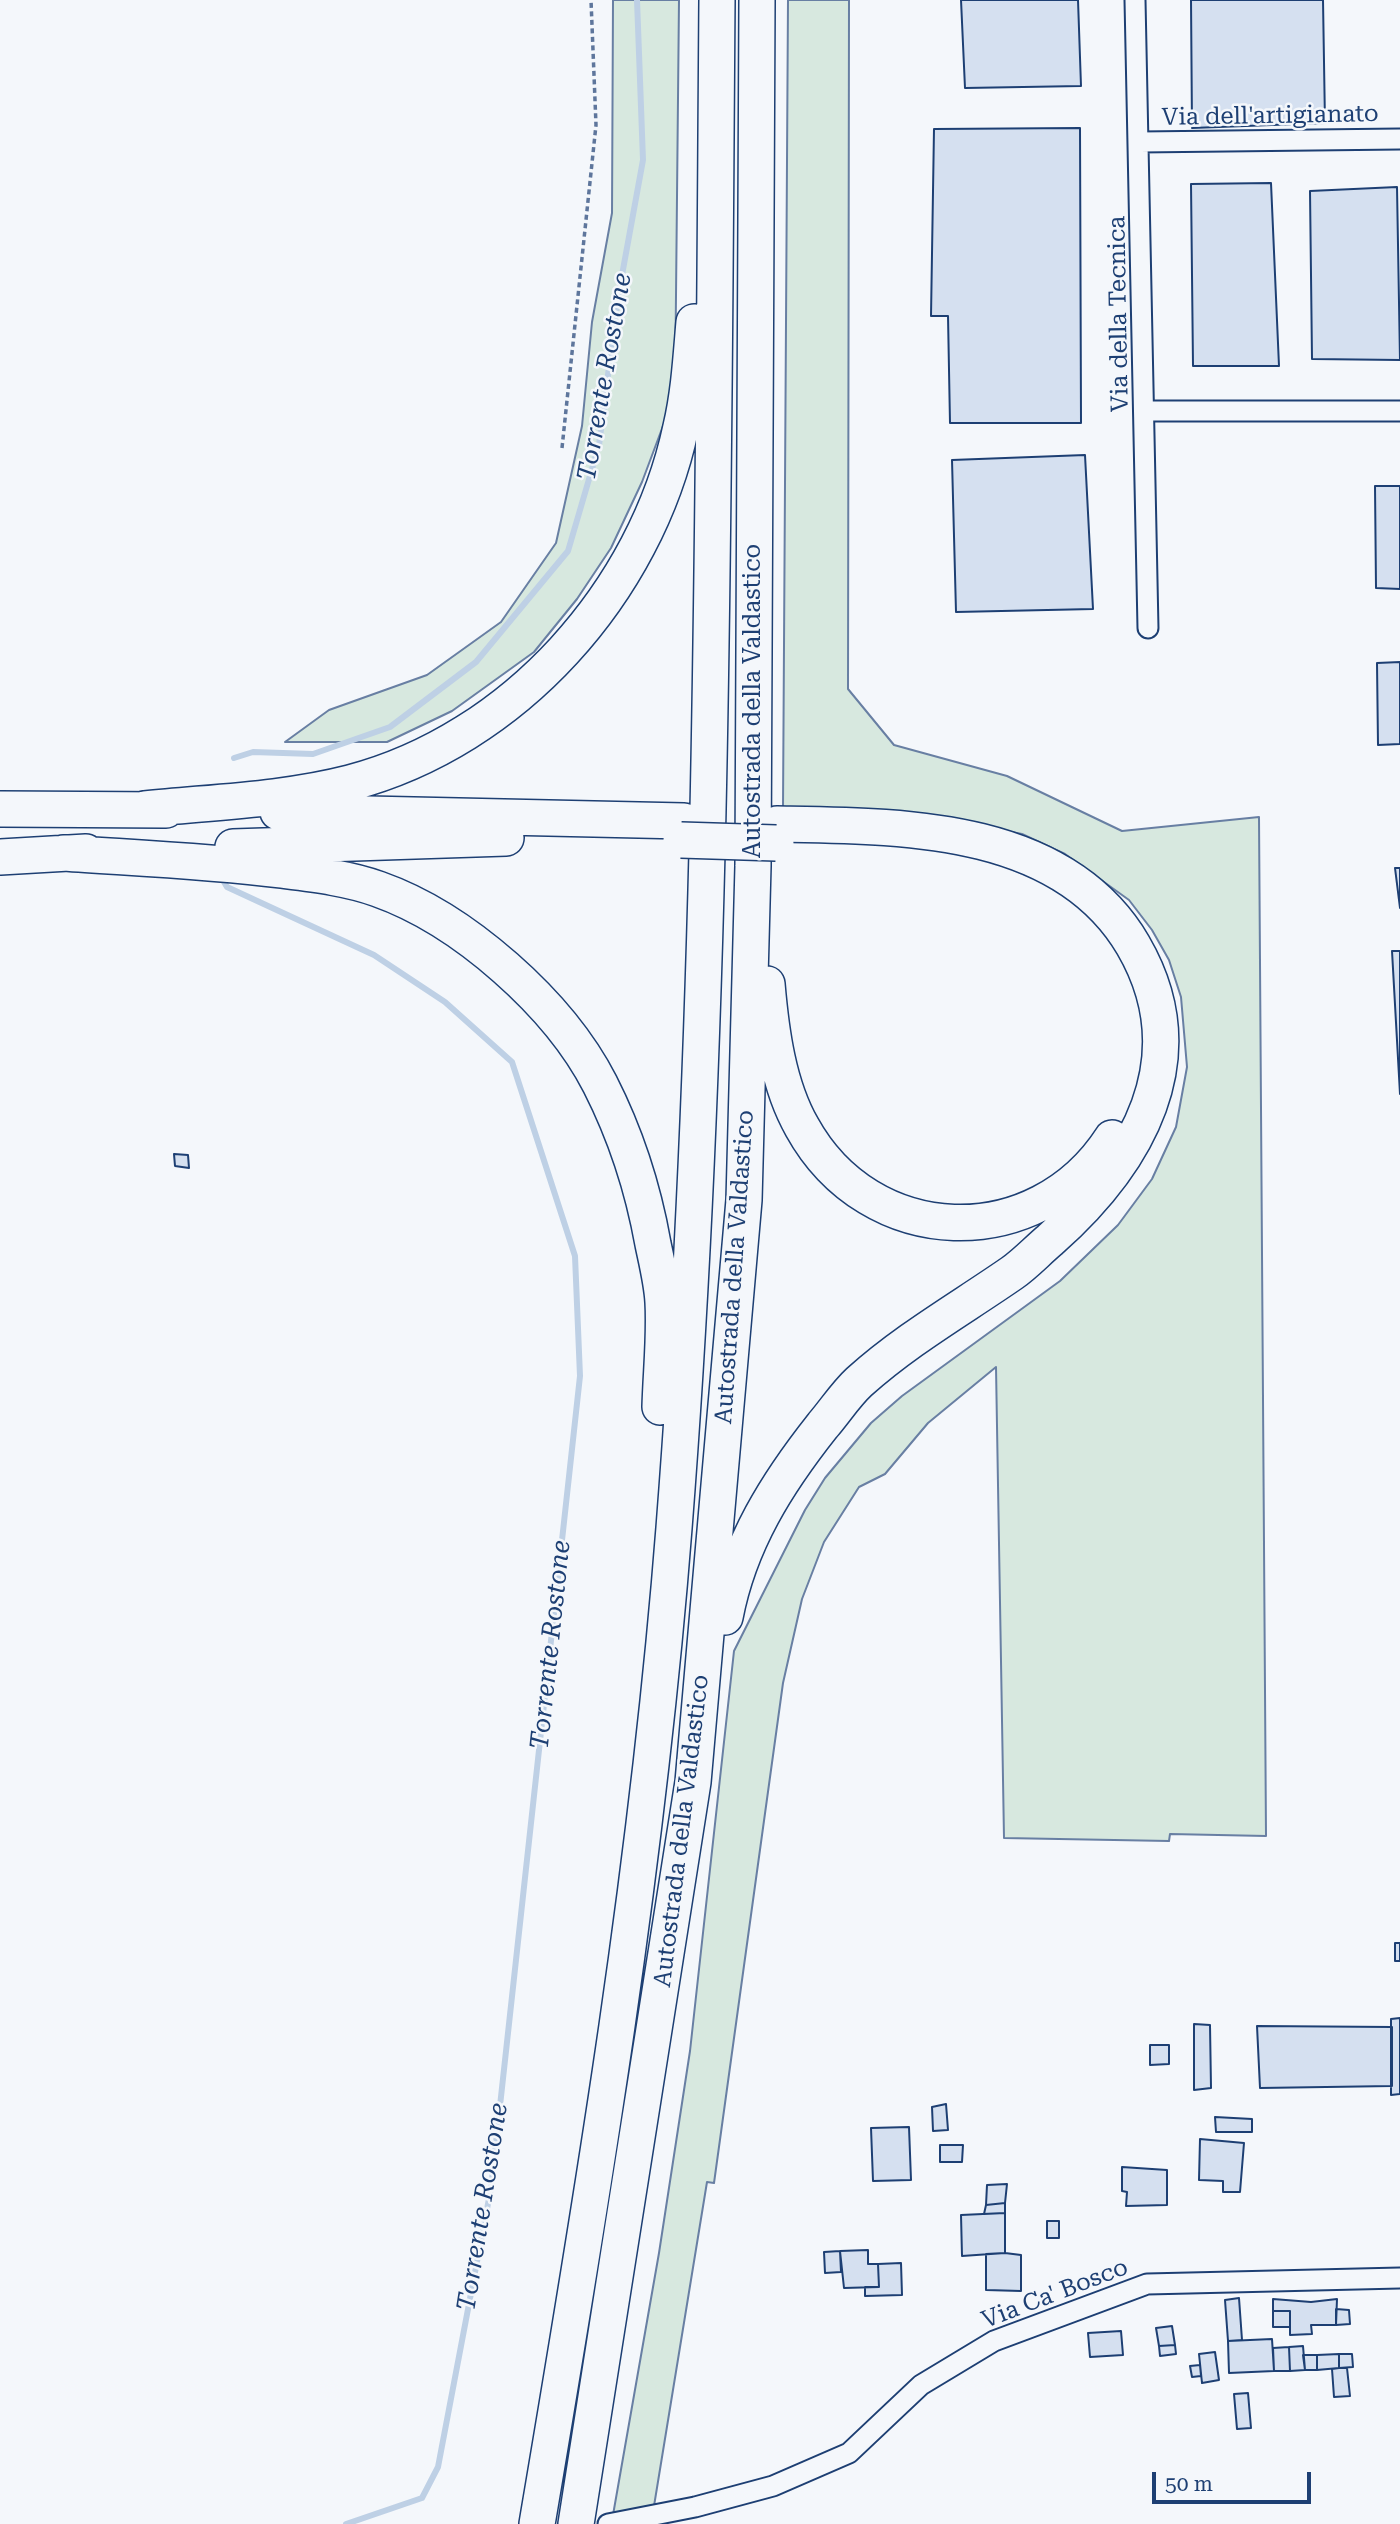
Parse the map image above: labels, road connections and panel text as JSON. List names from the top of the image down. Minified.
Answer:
{"streets":{"highway":["Autostrada della Valdastico"],"street":["Via dell'artigianato","Via della Tecnica","Via Ca' Bosco"]},"crossings":[["Via dell'artigianato","Via della Tecnica"]],"water":["Torrente Rostone"],"scale_bar":"50 m"}
